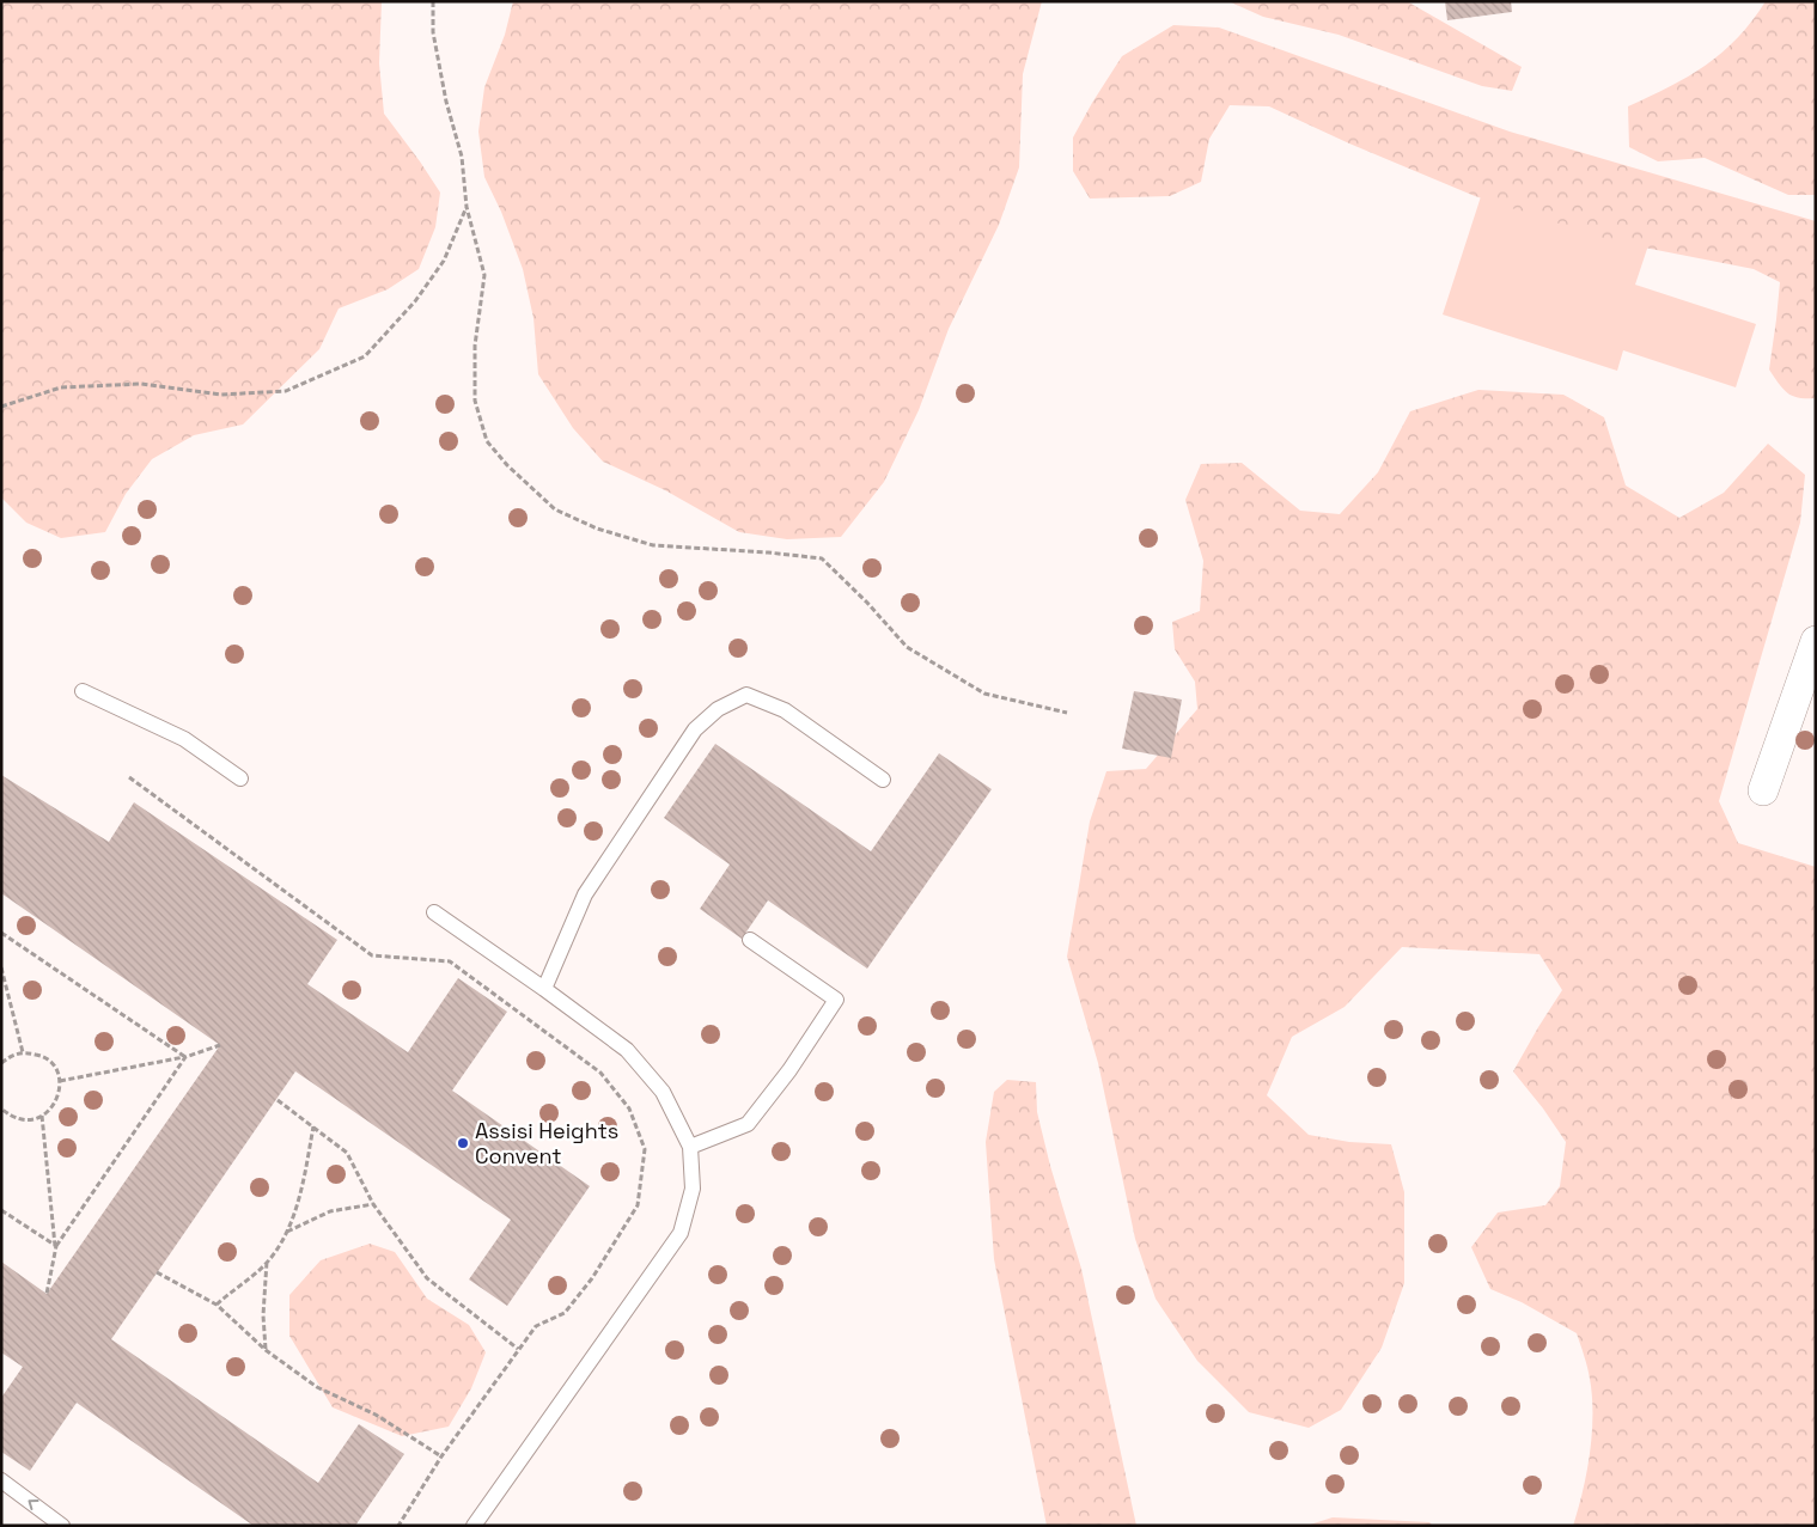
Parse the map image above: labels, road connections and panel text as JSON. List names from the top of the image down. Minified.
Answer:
{"places":["Assisi Heights Convent"]}
